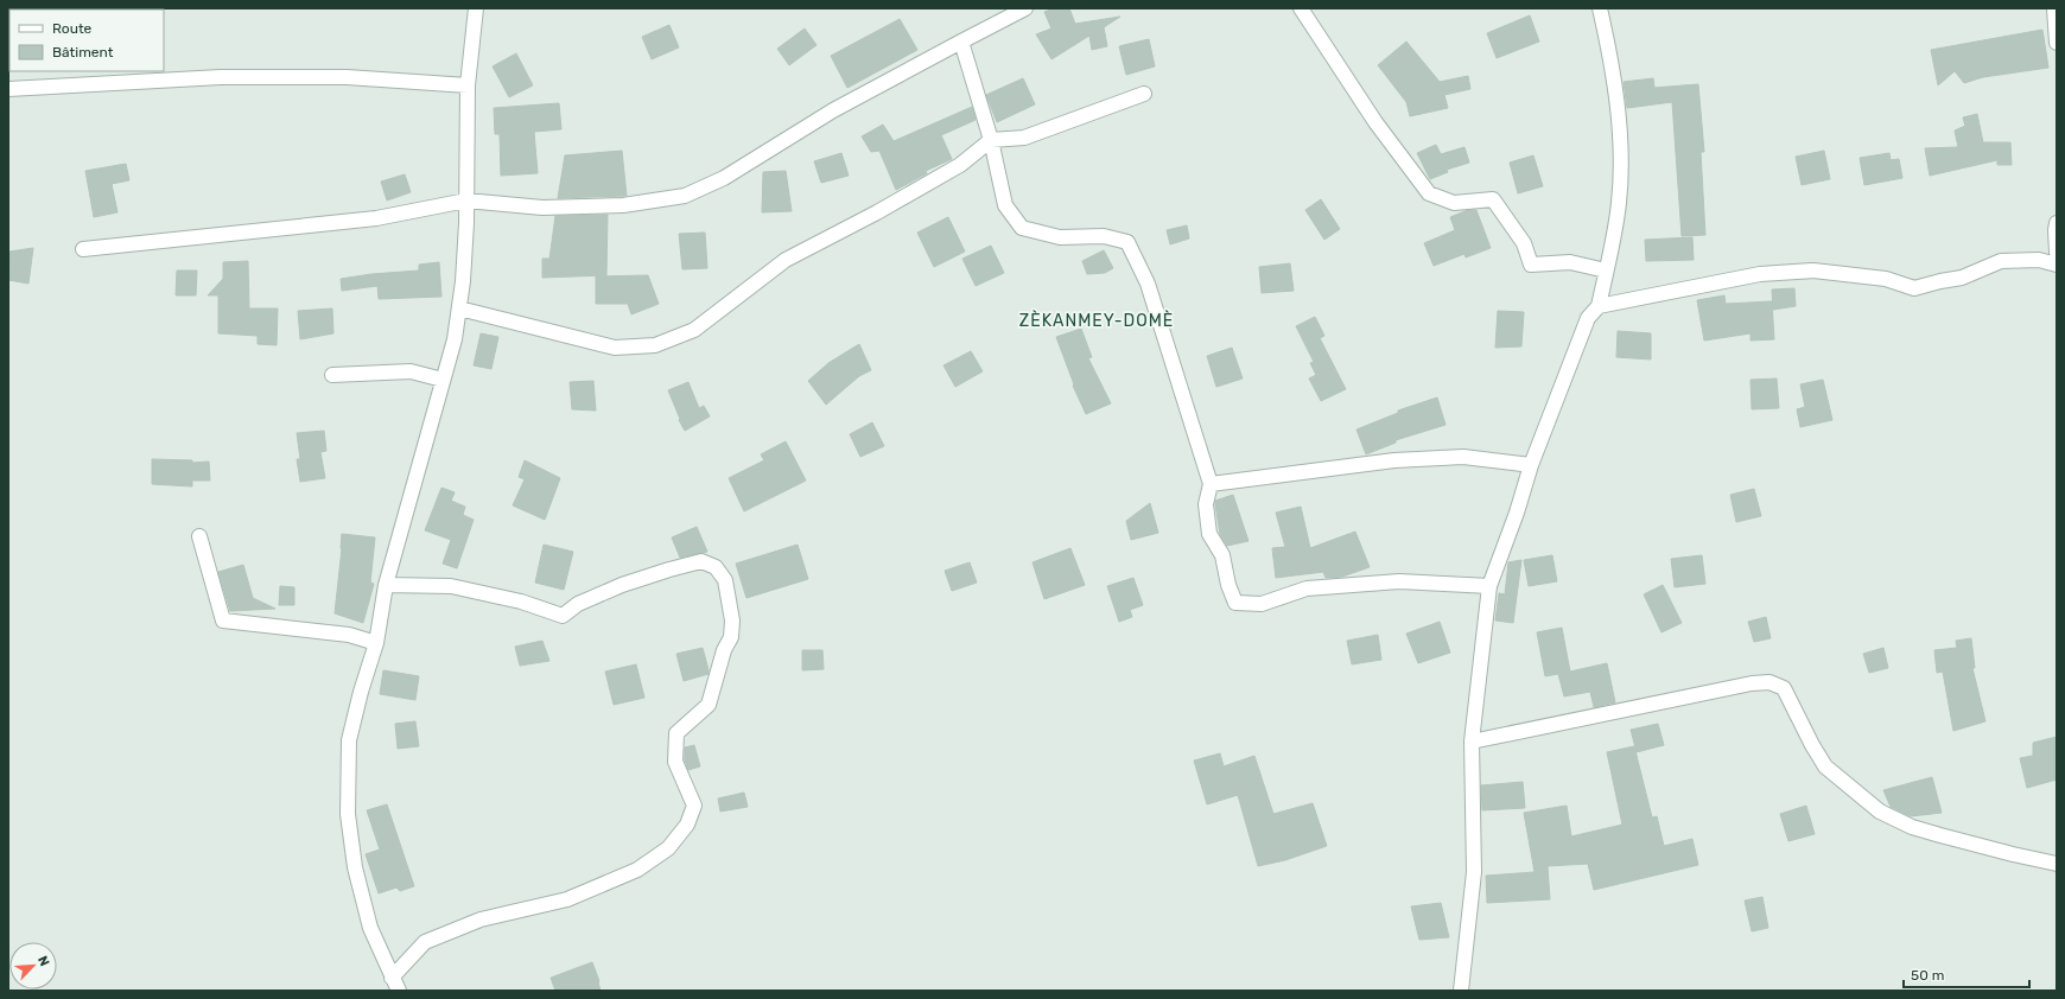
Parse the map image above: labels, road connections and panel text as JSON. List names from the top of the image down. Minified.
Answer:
{"districts":["ZÈKANMEY-DOMÈ"],"legend":["Route","Bâtiment"],"scale_bar":"50 m","north":"top right"}
